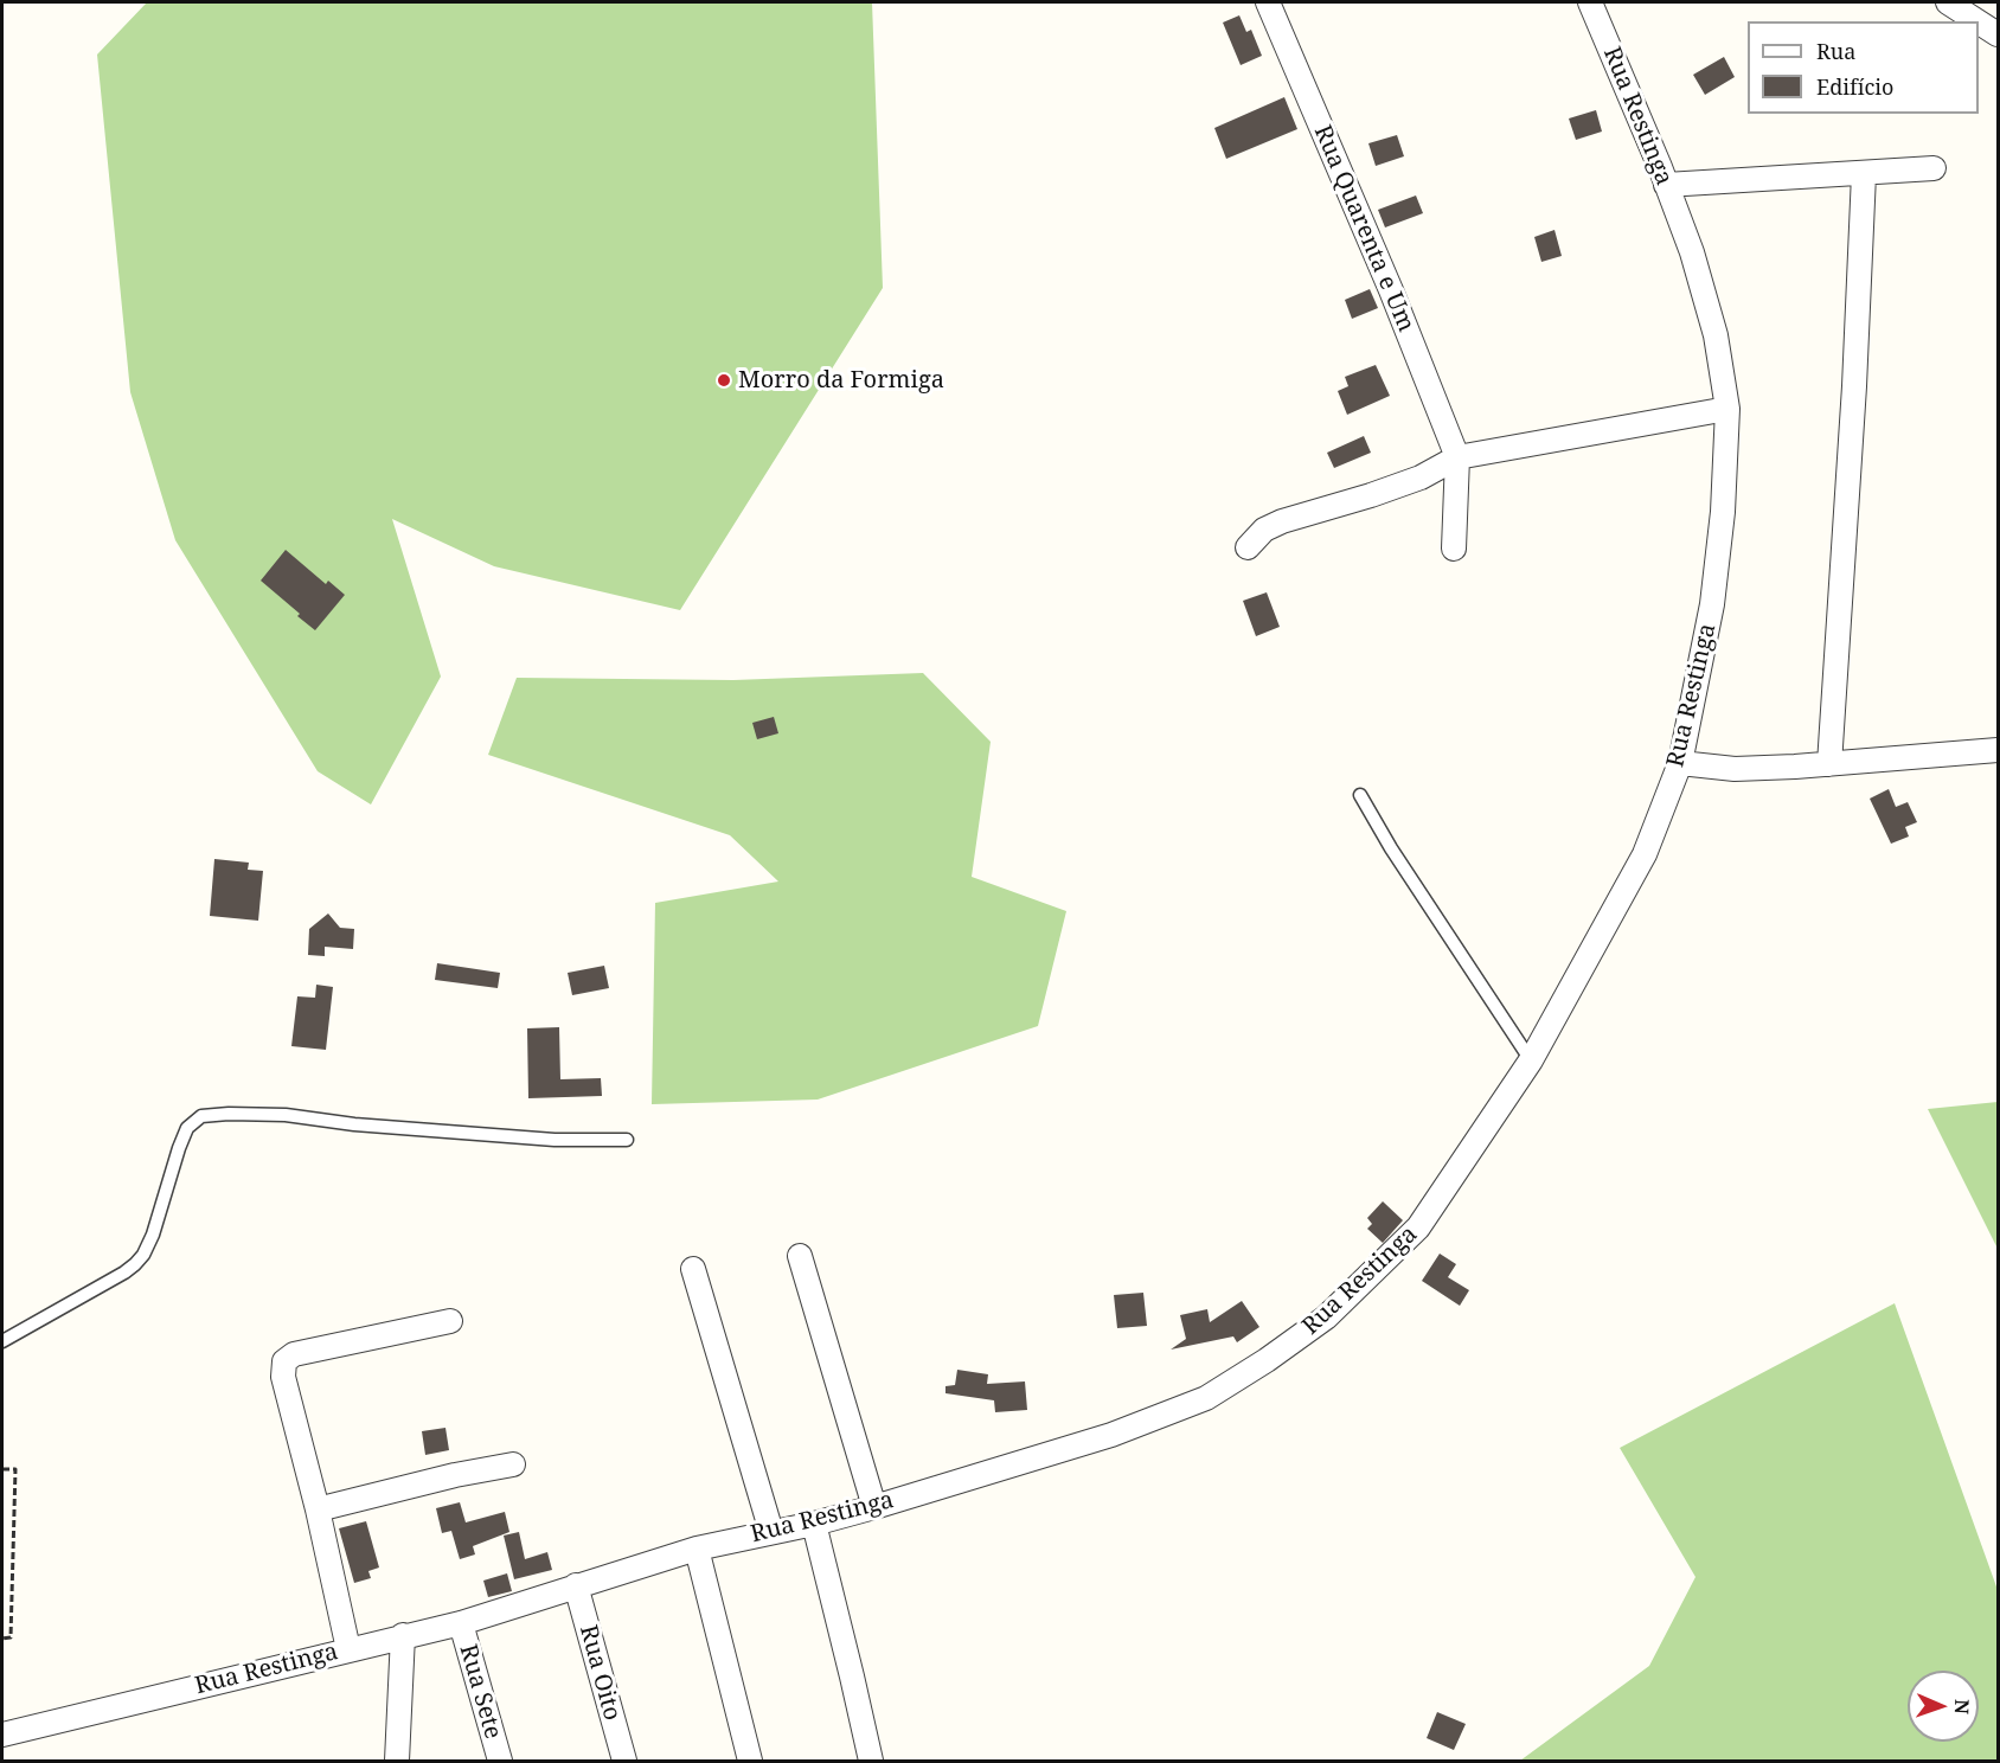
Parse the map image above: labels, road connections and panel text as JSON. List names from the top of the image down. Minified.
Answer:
{"streets":{"street":["Rua Restinga","Rua Quarenta e Um","Rua Oito","Rua Sete"]},"crossings":[["Rua Restinga","Rua Oito"],["Rua Restinga","Rua Sete"]],"places":["Morro da Formiga"],"legend":["Rua","Edifício"],"north":"right"}
